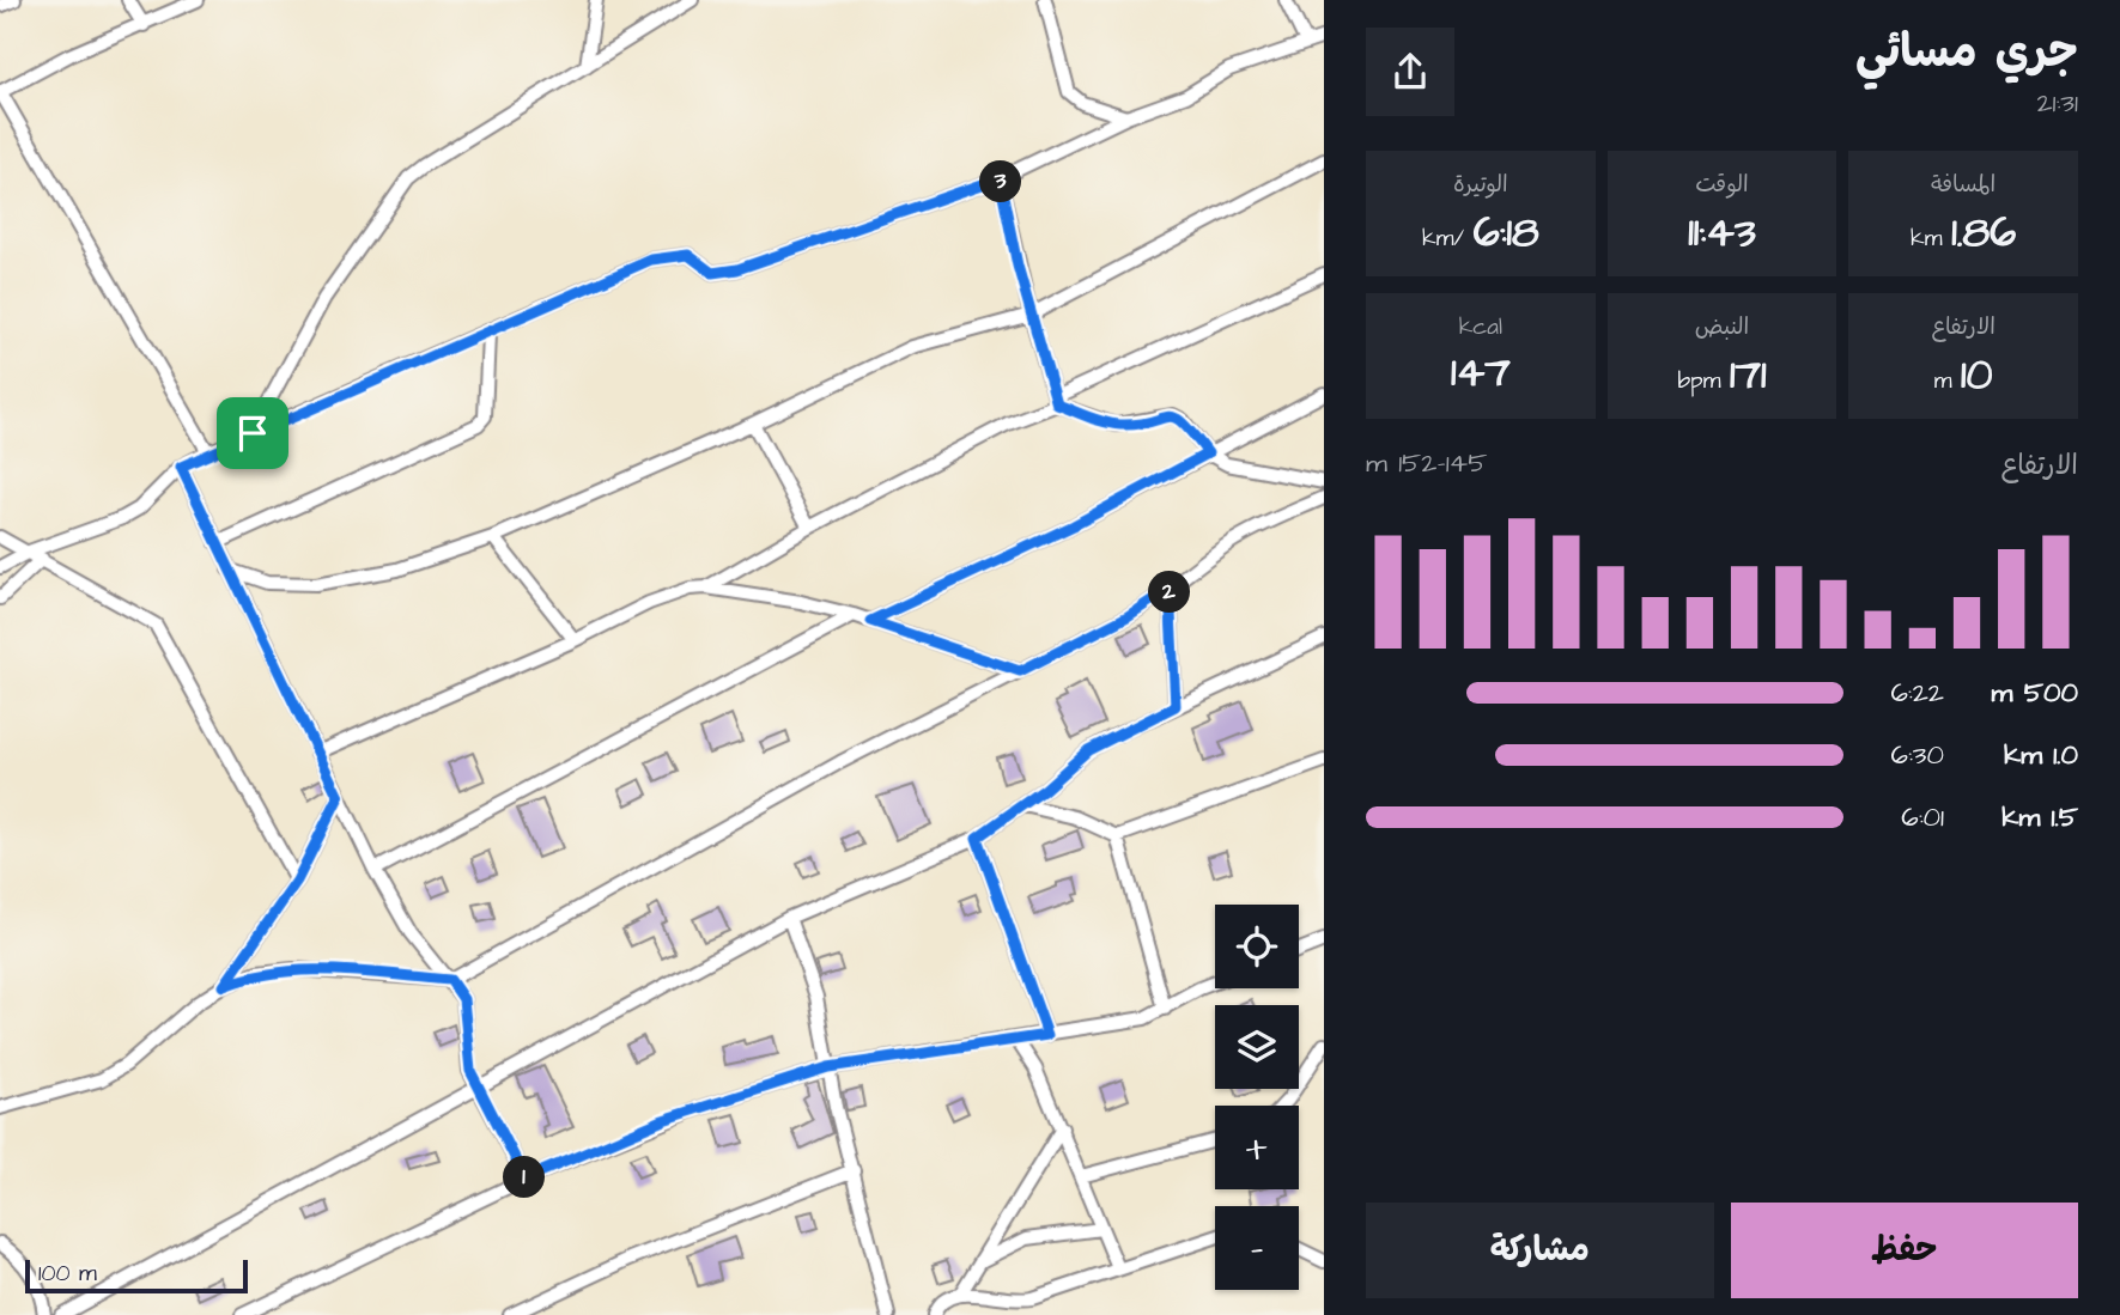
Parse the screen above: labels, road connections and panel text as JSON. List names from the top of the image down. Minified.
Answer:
{"scale_bar":"100 m","page":{"heading":["جري مسائي","21:31"],"stats":[["المسافة","1.86 km"],["الوقت","11:43"],["الوتيرة","6:18 /km"],["الارتفاع","10 m"],["النبض","171 bpm"],["kcal","147"]],"pins":["3","2","1"],"chart":["الارتفاع","145–152 m"],"list":[{"name":"500 m","note":"6:22"},{"name":"1.0 km","note":"6:30"},{"name":"1.5 km","note":"6:01"}],"map_buttons":["+","−"],"buttons":["حفظ","مشاركة"],"scale":"100 m"}}
